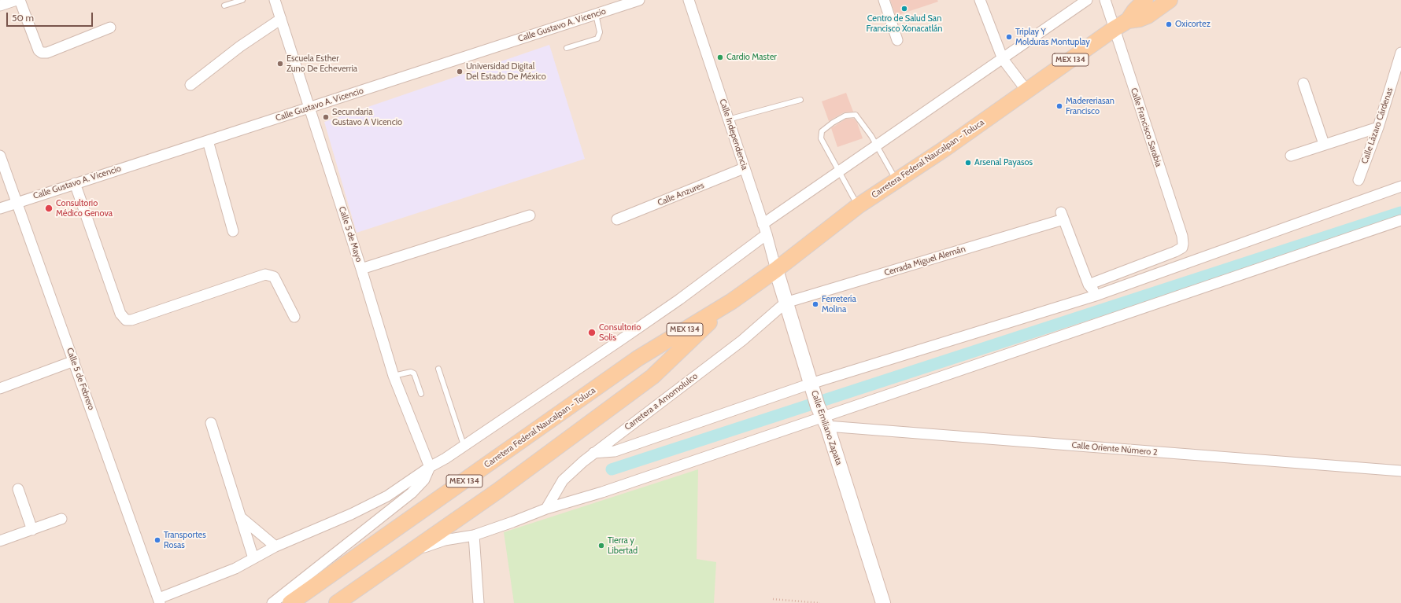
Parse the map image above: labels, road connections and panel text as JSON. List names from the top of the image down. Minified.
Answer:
{"streets":{"main road":["MEX 134","Carretera Federal Naucalpan - Toluca"],"street":["Calle Gustavo A. Vicencio","Calle Lázaro Cárdenas","Calle Francisco Sarabia","Calle Independencia","Calle Anzures","Calle 5 de Mayo","Cerrada Miguel Alemán","Calle 5 de Febrero","Carretera a Amomolulco","Calle Emiliano Zapata","Calle Oriente Número 2"]},"crossings":[["Calle Gustavo A. Vicencio","Calle 5 de Mayo"],["Calle Gustavo A. Vicencio","Calle 5 de Febrero"],["Calle Francisco Sarabia","Carretera Federal Naucalpan - Toluca"],["Calle Francisco Sarabia","Cerrada Miguel Alemán"],["Calle Independencia","Carretera Federal Naucalpan - Toluca"],["Calle Independencia","Calle Anzures"],["Calle Independencia","Calle Emiliano Zapata"],["Carretera Federal Naucalpan - Toluca","Calle Emiliano Zapata"],["Cerrada Miguel Alemán","Carretera a Amomolulco"],["Cerrada Miguel Alemán","Calle Emiliano Zapata"],["Carretera a Amomolulco","Calle Emiliano Zapata"],["Calle Emiliano Zapata","Calle Oriente Número 2"]],"places":["Centro de Salud San Francisco Xonacatlán","Oxicortez","Triplay Y Molduras Montuplay","Cardio Master","Escuela Esther Zuno De Echeverria","Universidad Digital Del Estado De México","Madereriasan Francisco","Secundaria Gustavo A Vicencio","Arsenal Payasos","Consultorio Médico Genova","Ferretería Molina","Consultorio Solis","Transportes Rosas","Tierra y Libertad"],"scale_bar":"50 m"}
